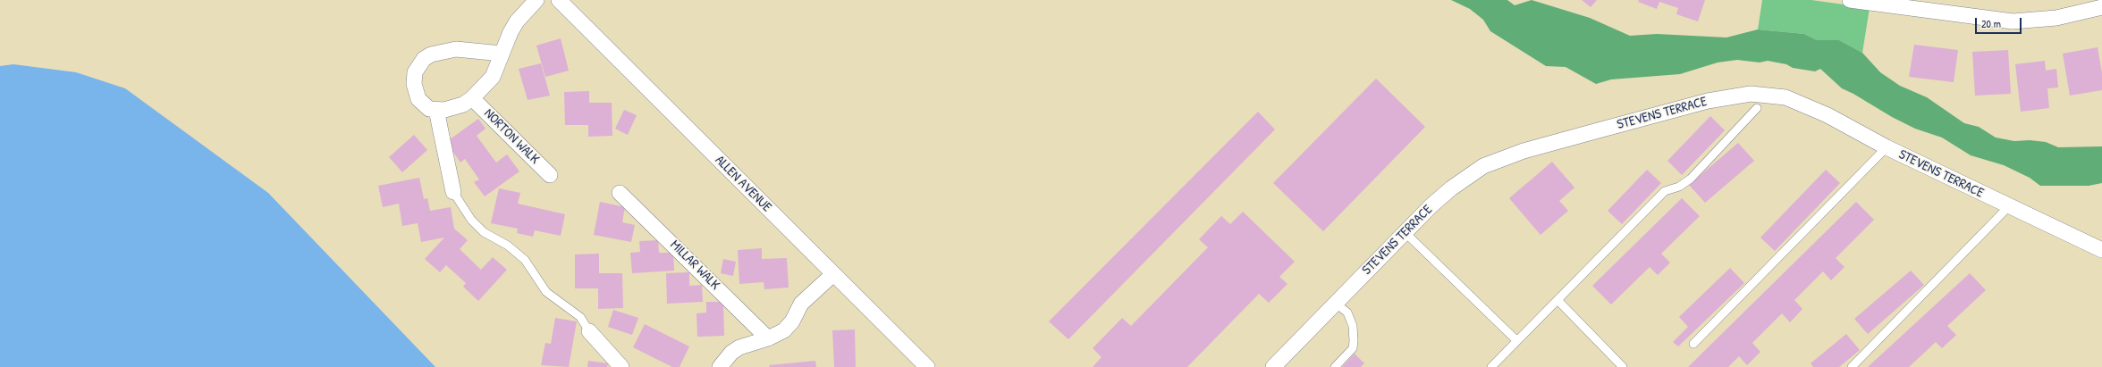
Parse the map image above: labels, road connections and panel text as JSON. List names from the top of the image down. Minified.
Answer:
{"streets":{"street":["STEVENS TERRACE","NORTON WALK","ALLEN AVENUE","MILLAR WALK"]},"scale_bar":"20 m"}
